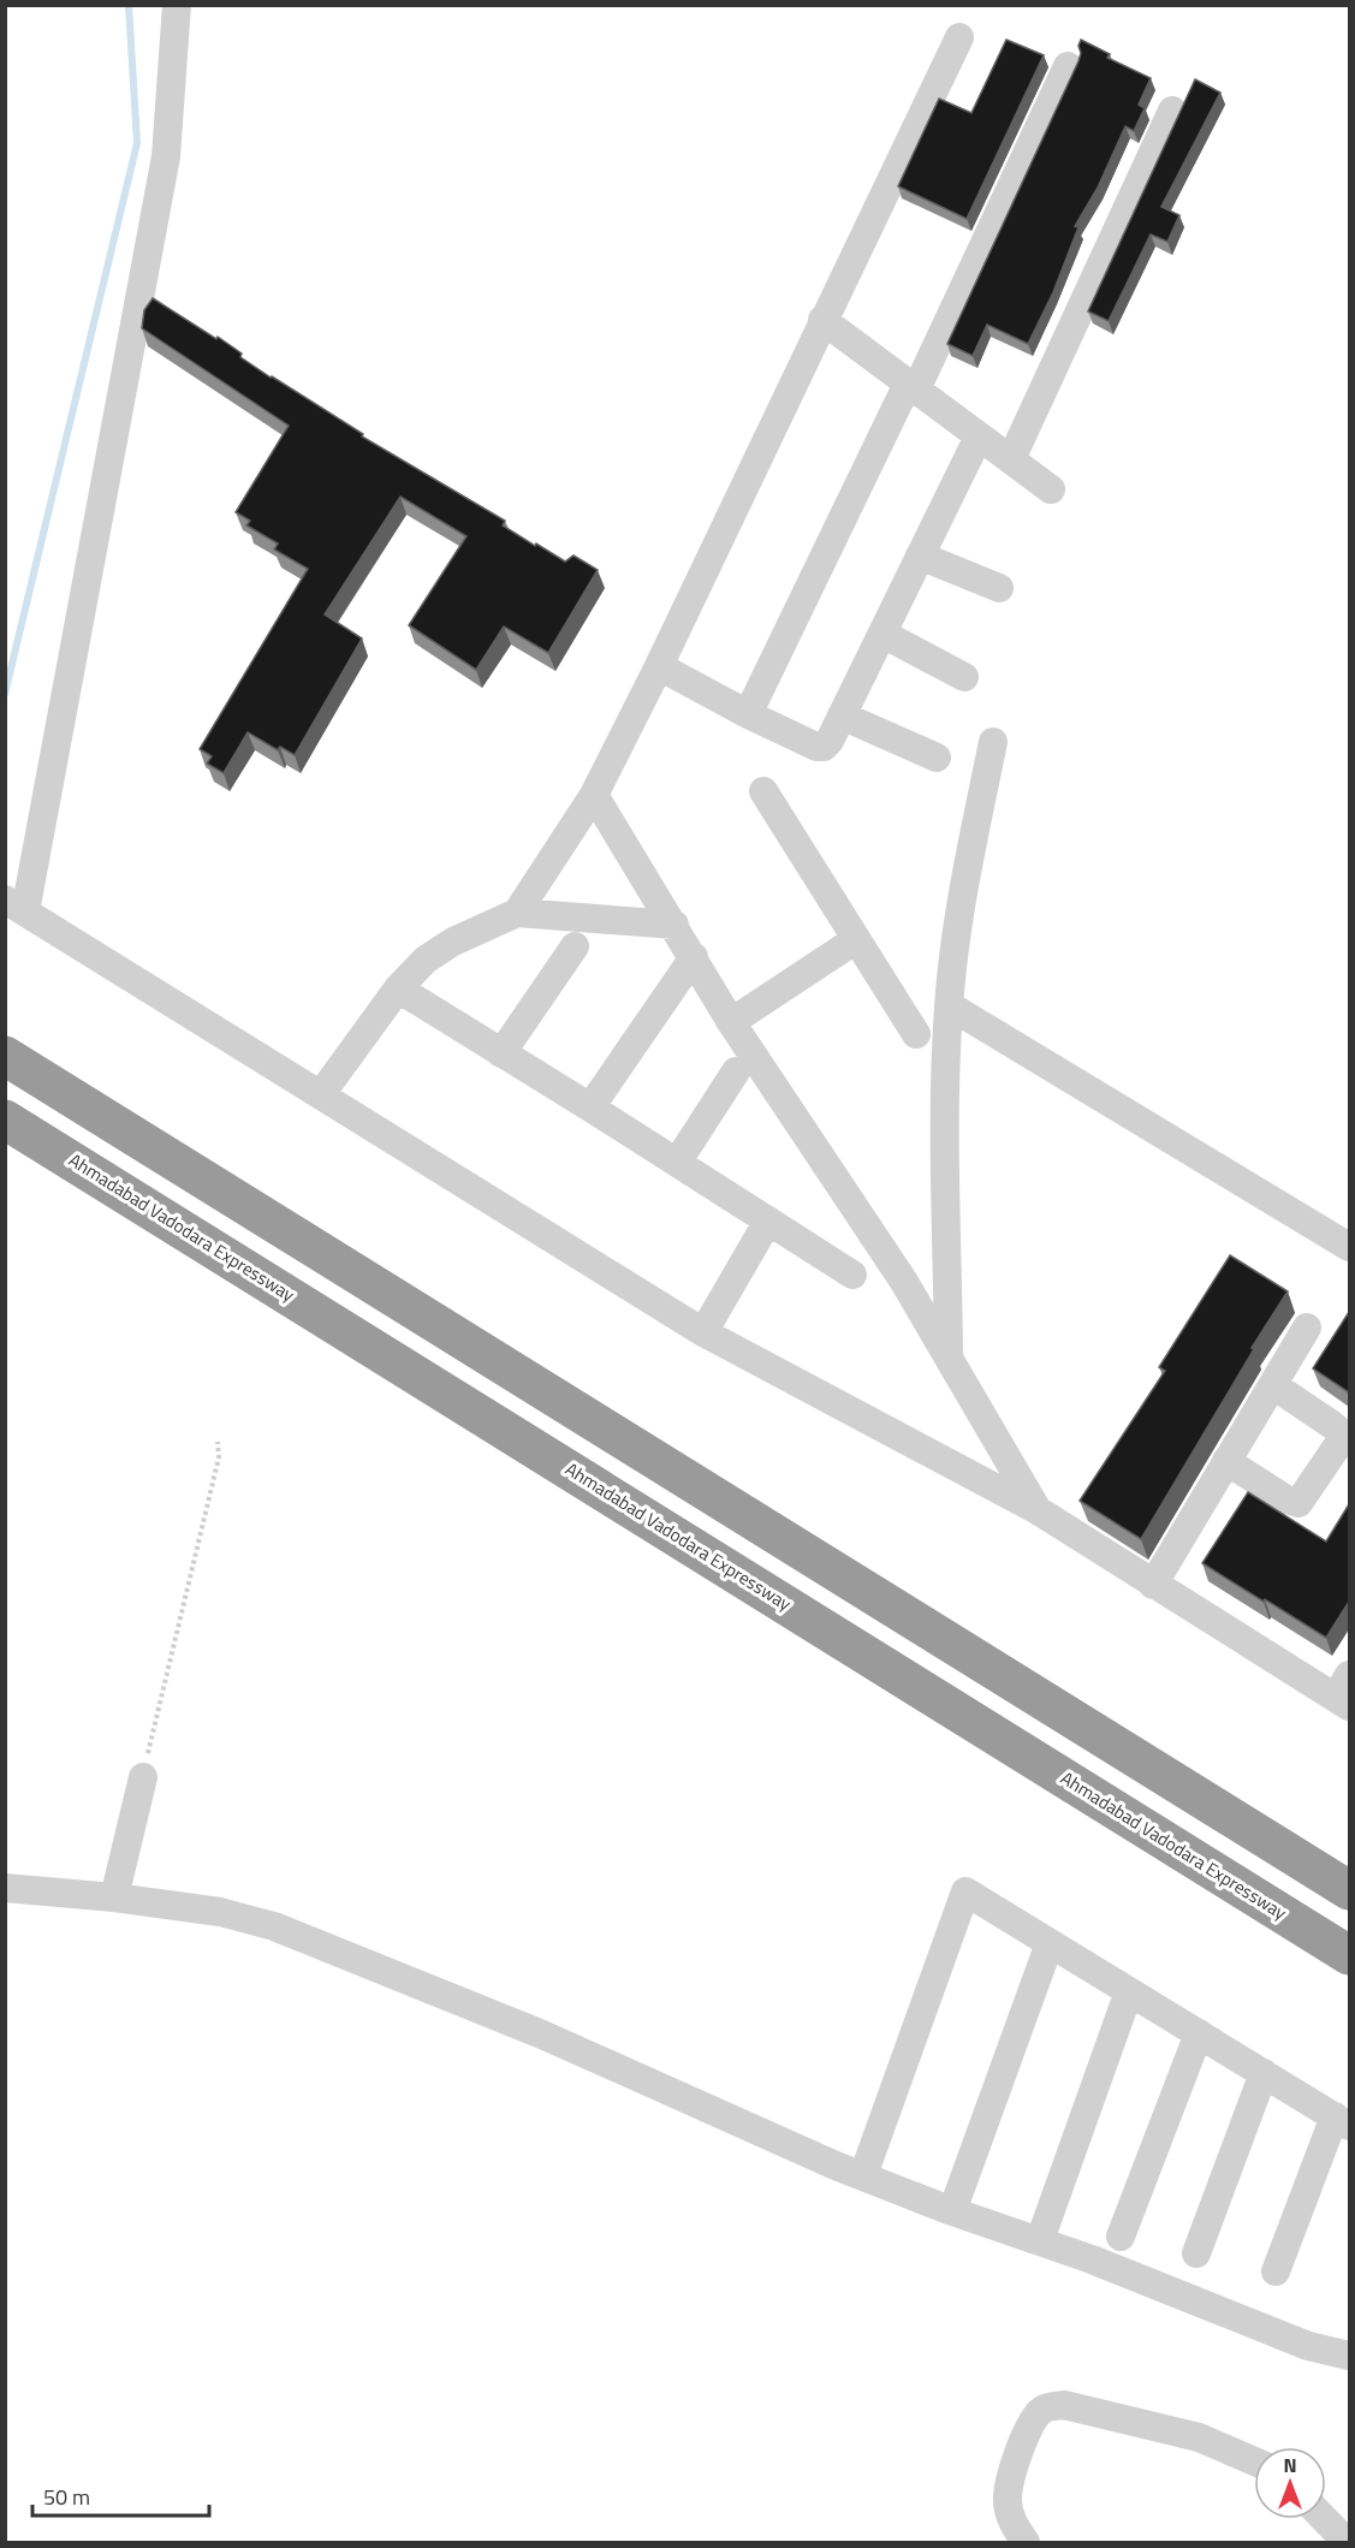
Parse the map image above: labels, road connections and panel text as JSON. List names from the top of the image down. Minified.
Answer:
{"streets":{"highway":["Ahmadabad Vadodara Expressway"]},"scale_bar":"50 m","north":"top"}
